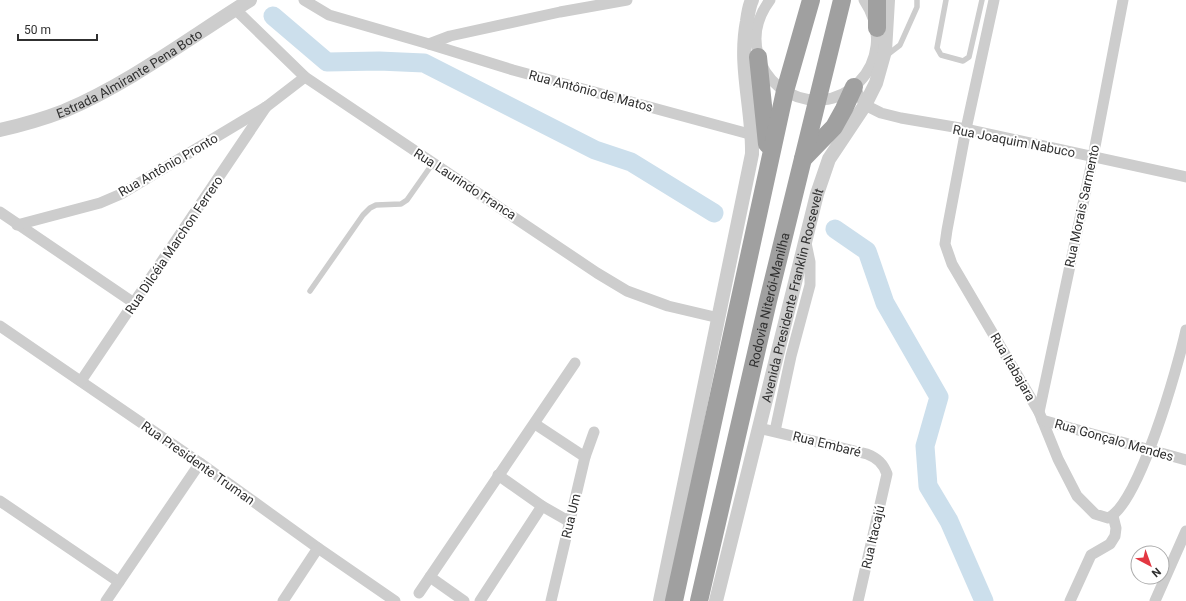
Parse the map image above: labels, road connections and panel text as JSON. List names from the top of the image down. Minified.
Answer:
{"streets":{"highway":["Rodovia Niterói-Manilha"],"street":["Estrada Almirante Pena Boto","Rua Antônio de Matos","Rua Joaquim Nabuco","Rua Antônio Pronto","Rua Laurindo Franca","Rua Morais Sarmento","Rua Dilcéia Marchon Ferrero","Avenida Presidente Franklin Roosevelt","Rua Itabajara","Rua Gonçalo Mendes","Rua Embaré","Rua Presidente Truman","Rua Um","Rua Itacajú"]},"crossings":[["Estrada Almirante Pena Boto","Rua Laurindo Franca"],["Rua Joaquim Nabuco","Rua Morais Sarmento"],["Rua Joaquim Nabuco","Avenida Presidente Franklin Roosevelt"],["Rua Joaquim Nabuco","Rua Itabajara"],["Rua Antônio Pronto","Rua Laurindo Franca"],["Rua Antônio Pronto","Rua Dilcéia Marchon Ferrero"],["Rua Morais Sarmento","Rua Itabajara"],["Rua Morais Sarmento","Rua Gonçalo Mendes"],["Rua Dilcéia Marchon Ferrero","Rua Presidente Truman"],["Avenida Presidente Franklin Roosevelt","Rua Embaré"],["Rua Itabajara","Rua Gonçalo Mendes"],["Rua Embaré","Rua Itacajú"]],"scale_bar":"50 m","north":"bottom right"}
